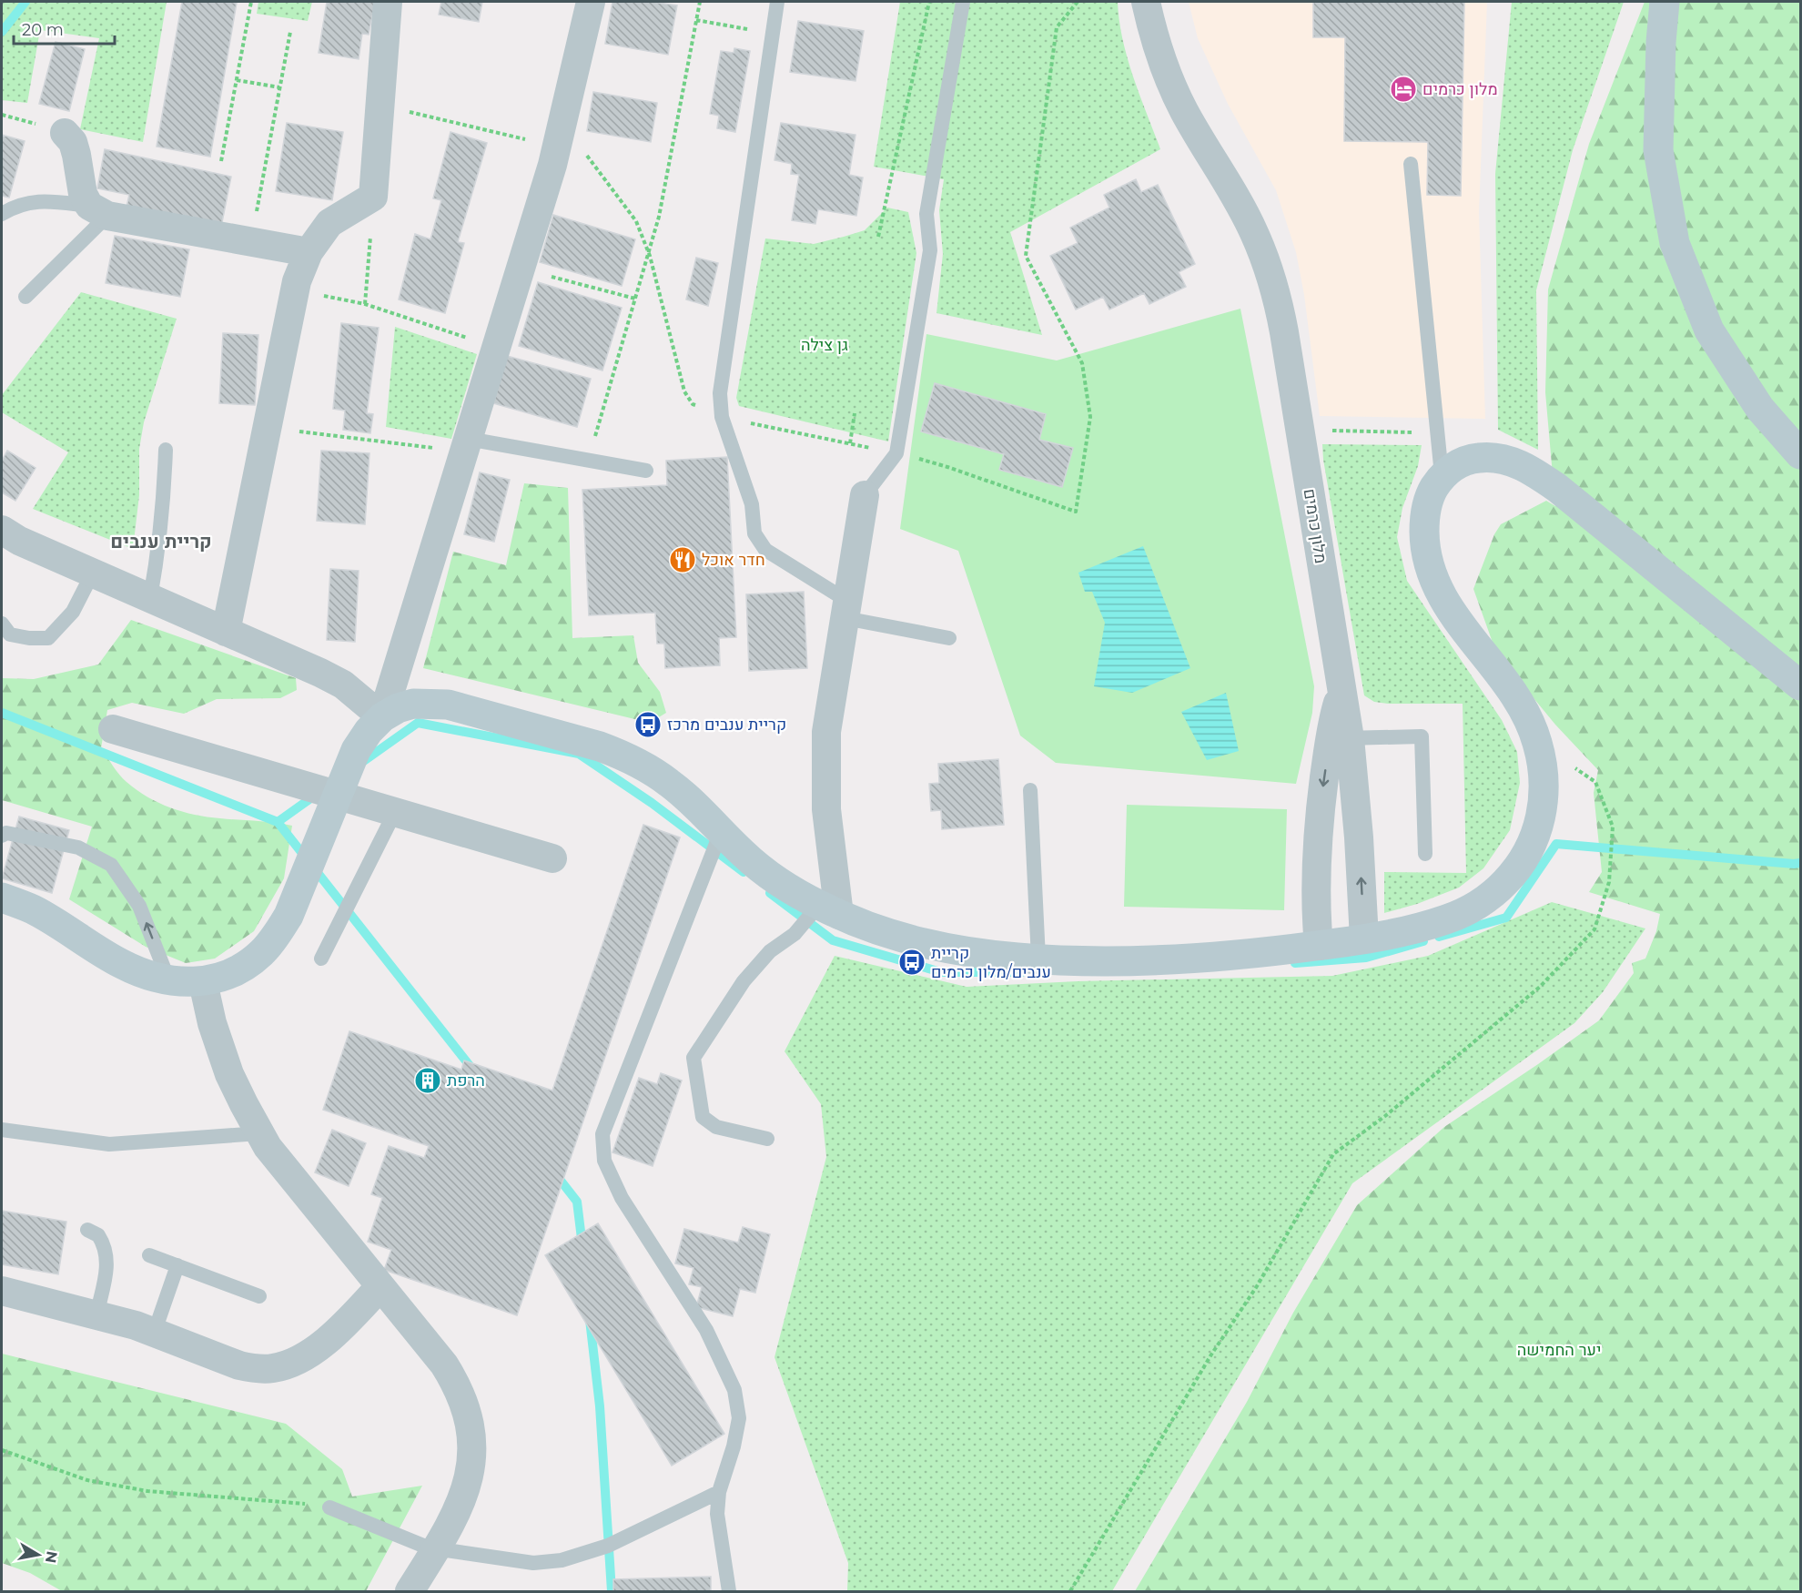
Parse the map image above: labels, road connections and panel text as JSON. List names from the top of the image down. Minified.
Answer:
{"streets":{"street":["מלון כרמים"]},"districts":["קריית ענבים"],"parks":["גן צילה","יער החמישה"],"places":{"hotel":["מלון כרמים"],"restaurant":["חדר אוכל"],"bus stop":["קריית ענבים מרכז","קריית ענבים/מלון כרמים"],"building":["הרפת"]},"scale_bar":"20 m","north":"right"}
